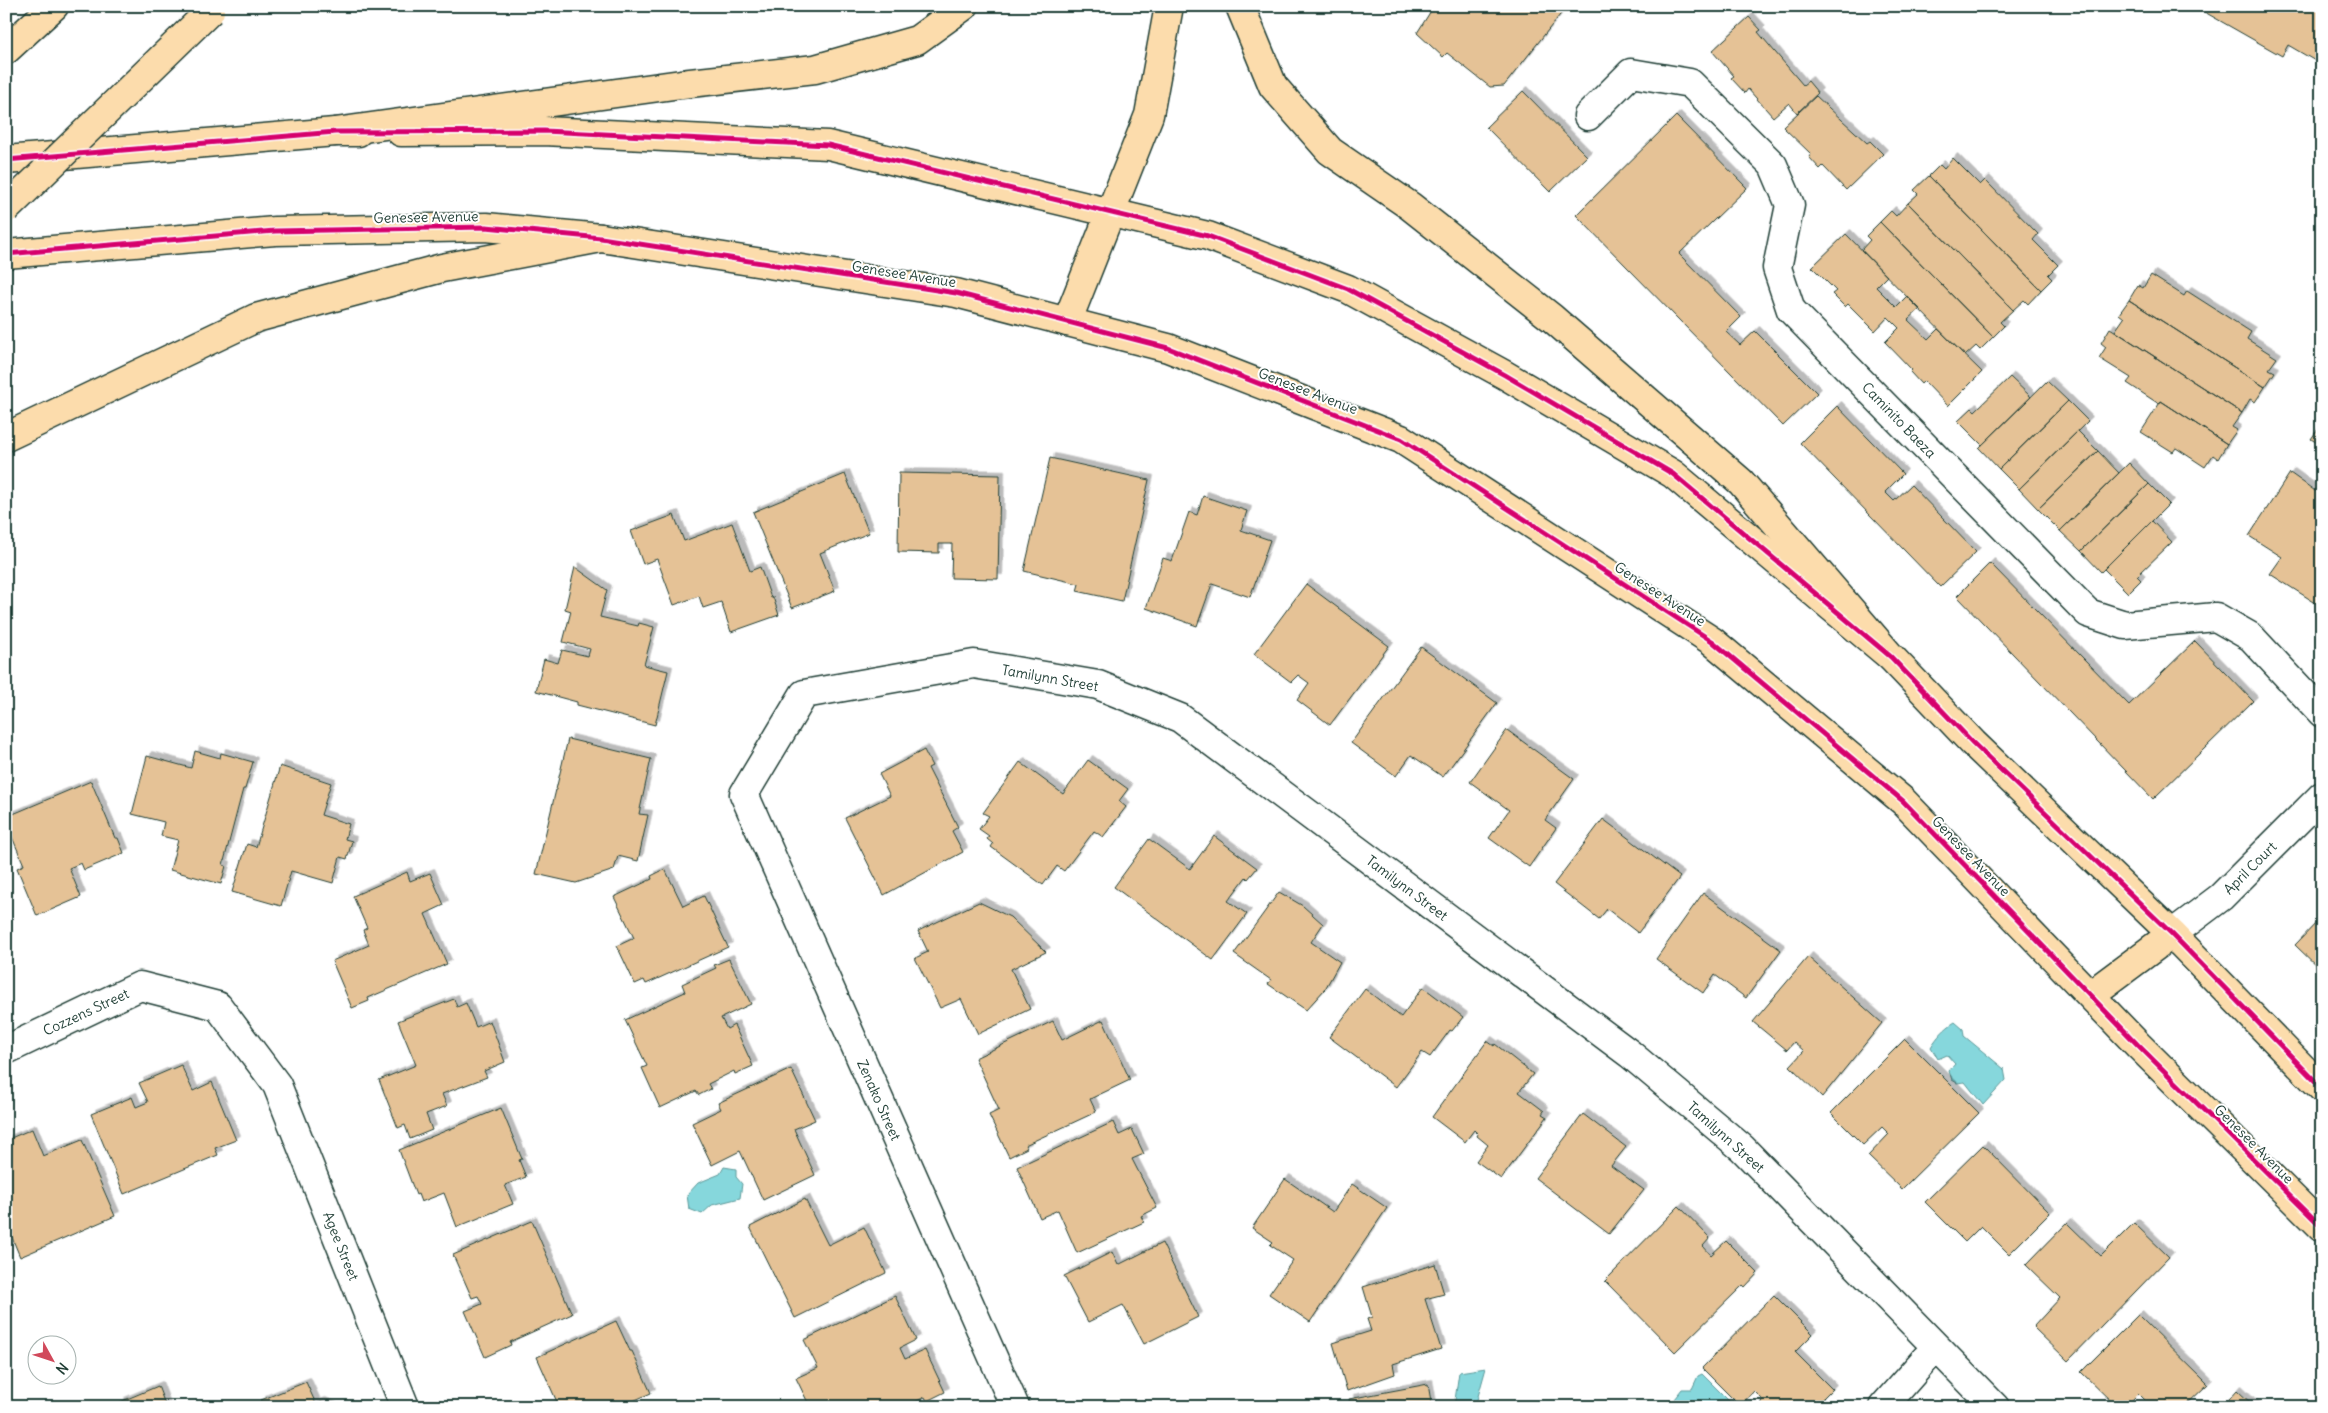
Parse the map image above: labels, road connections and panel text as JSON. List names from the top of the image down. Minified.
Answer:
{"streets":{"main road":["Genesee Avenue"],"street":["Caminito Baeza","Tamilynn Street","April Court","Cozzens Street","Zenako Street","Agee Street"]},"crossings":[["Tamilynn Street","Zenako Street"],["Cozzens Street","Agee Street"]],"north":"bottom right"}
